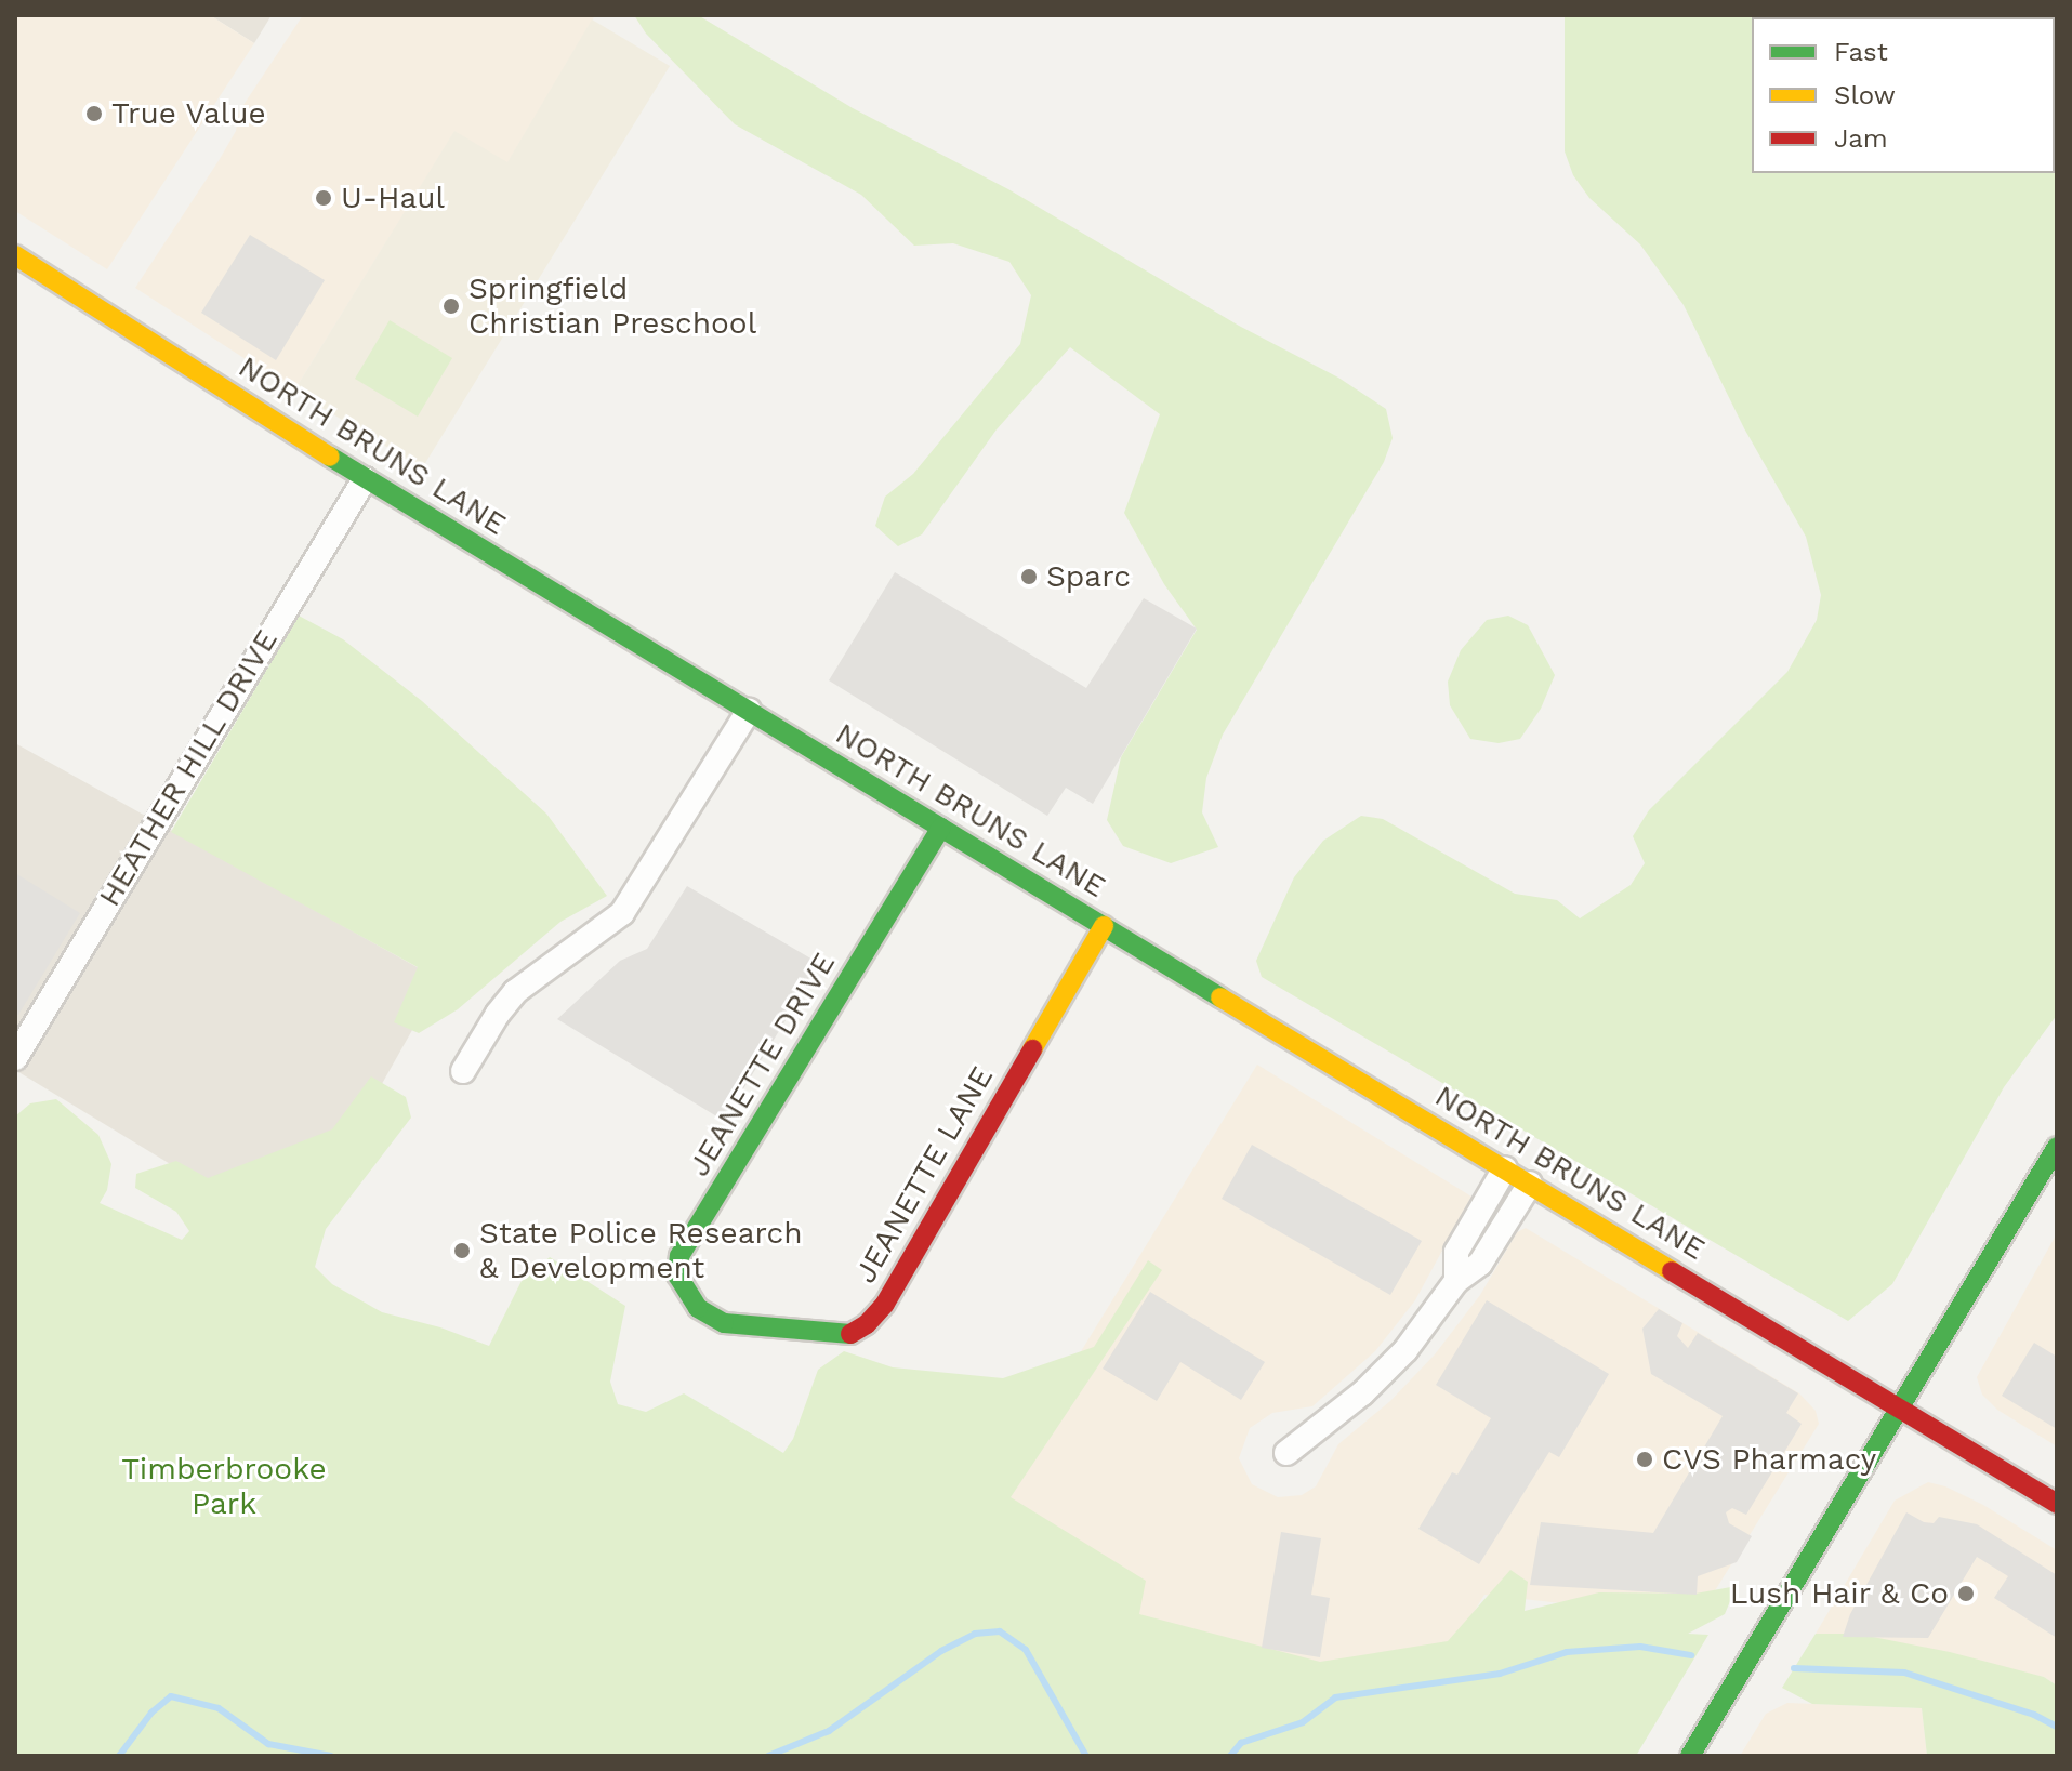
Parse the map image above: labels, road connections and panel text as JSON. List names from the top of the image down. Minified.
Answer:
{"streets":{"main road":["NORTH BRUNS LANE","JEANETTE DRIVE","JEANETTE LANE"],"street":["HEATHER HILL DRIVE"]},"crossings":[["NORTH BRUNS LANE","HEATHER HILL DRIVE"],["NORTH BRUNS LANE","JEANETTE DRIVE"],["NORTH BRUNS LANE","JEANETTE LANE"],["JEANETTE DRIVE","JEANETTE LANE"]],"parks":["Timberbrooke Park"],"places":["True Value","U-Haul","Springfield Christian Preschool","Sparc","State Police Research & Development","CVS Pharmacy","Lush Hair & Co"],"legend":["Fast","Slow","Jam"]}
